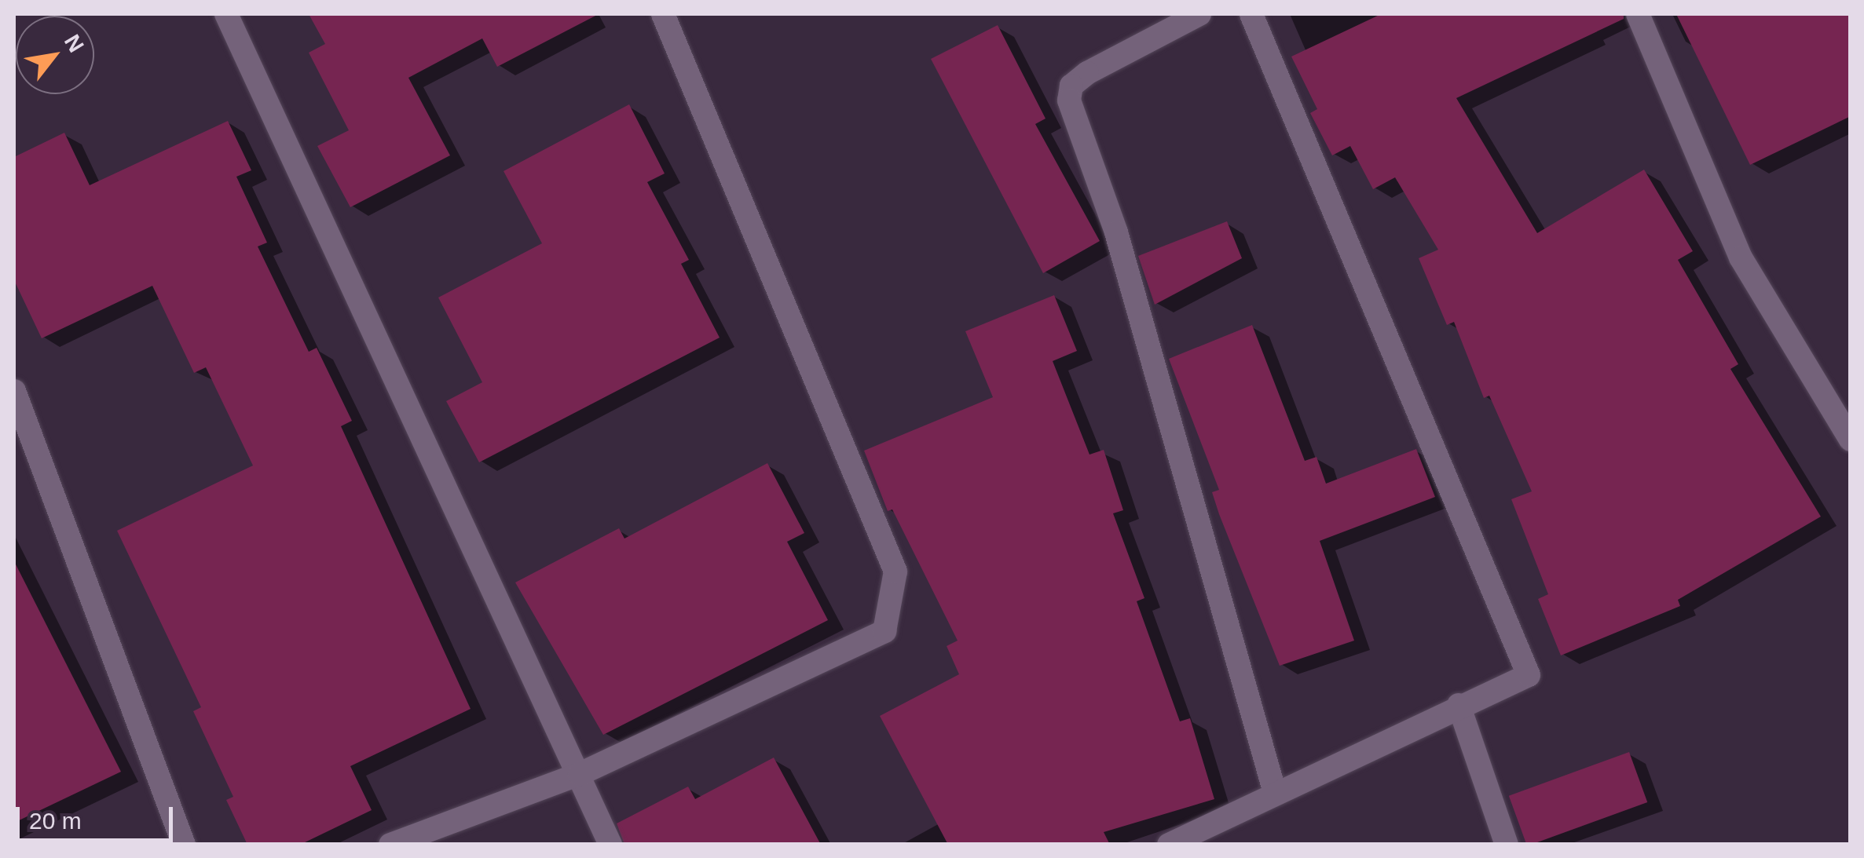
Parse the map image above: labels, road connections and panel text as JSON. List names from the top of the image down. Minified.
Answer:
{"scale_bar":"20 m","north":"top right"}
